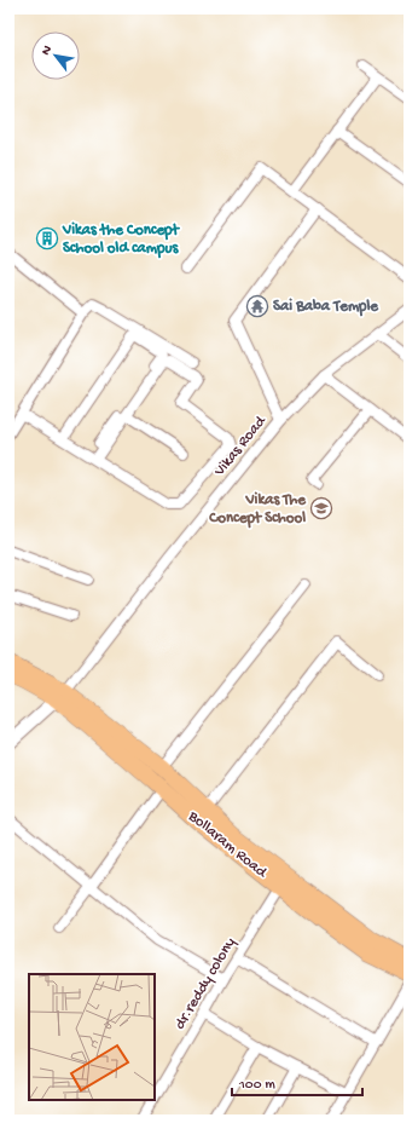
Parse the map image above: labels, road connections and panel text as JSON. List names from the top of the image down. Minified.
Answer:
{"streets":{"main road":["Bollaram Road"],"street":["Vikas Road","dr.reddy colony"]},"crossings":[["Vikas Road","Bollaram Road"],["Bollaram Road","dr.reddy colony"]],"places":{"building":["Vikas the Concept School old campus"],"temple":["Sai Baba Temple"],"school or university":["Vikas The Concept School"]},"scale_bar":"100 m","north":"top left"}
